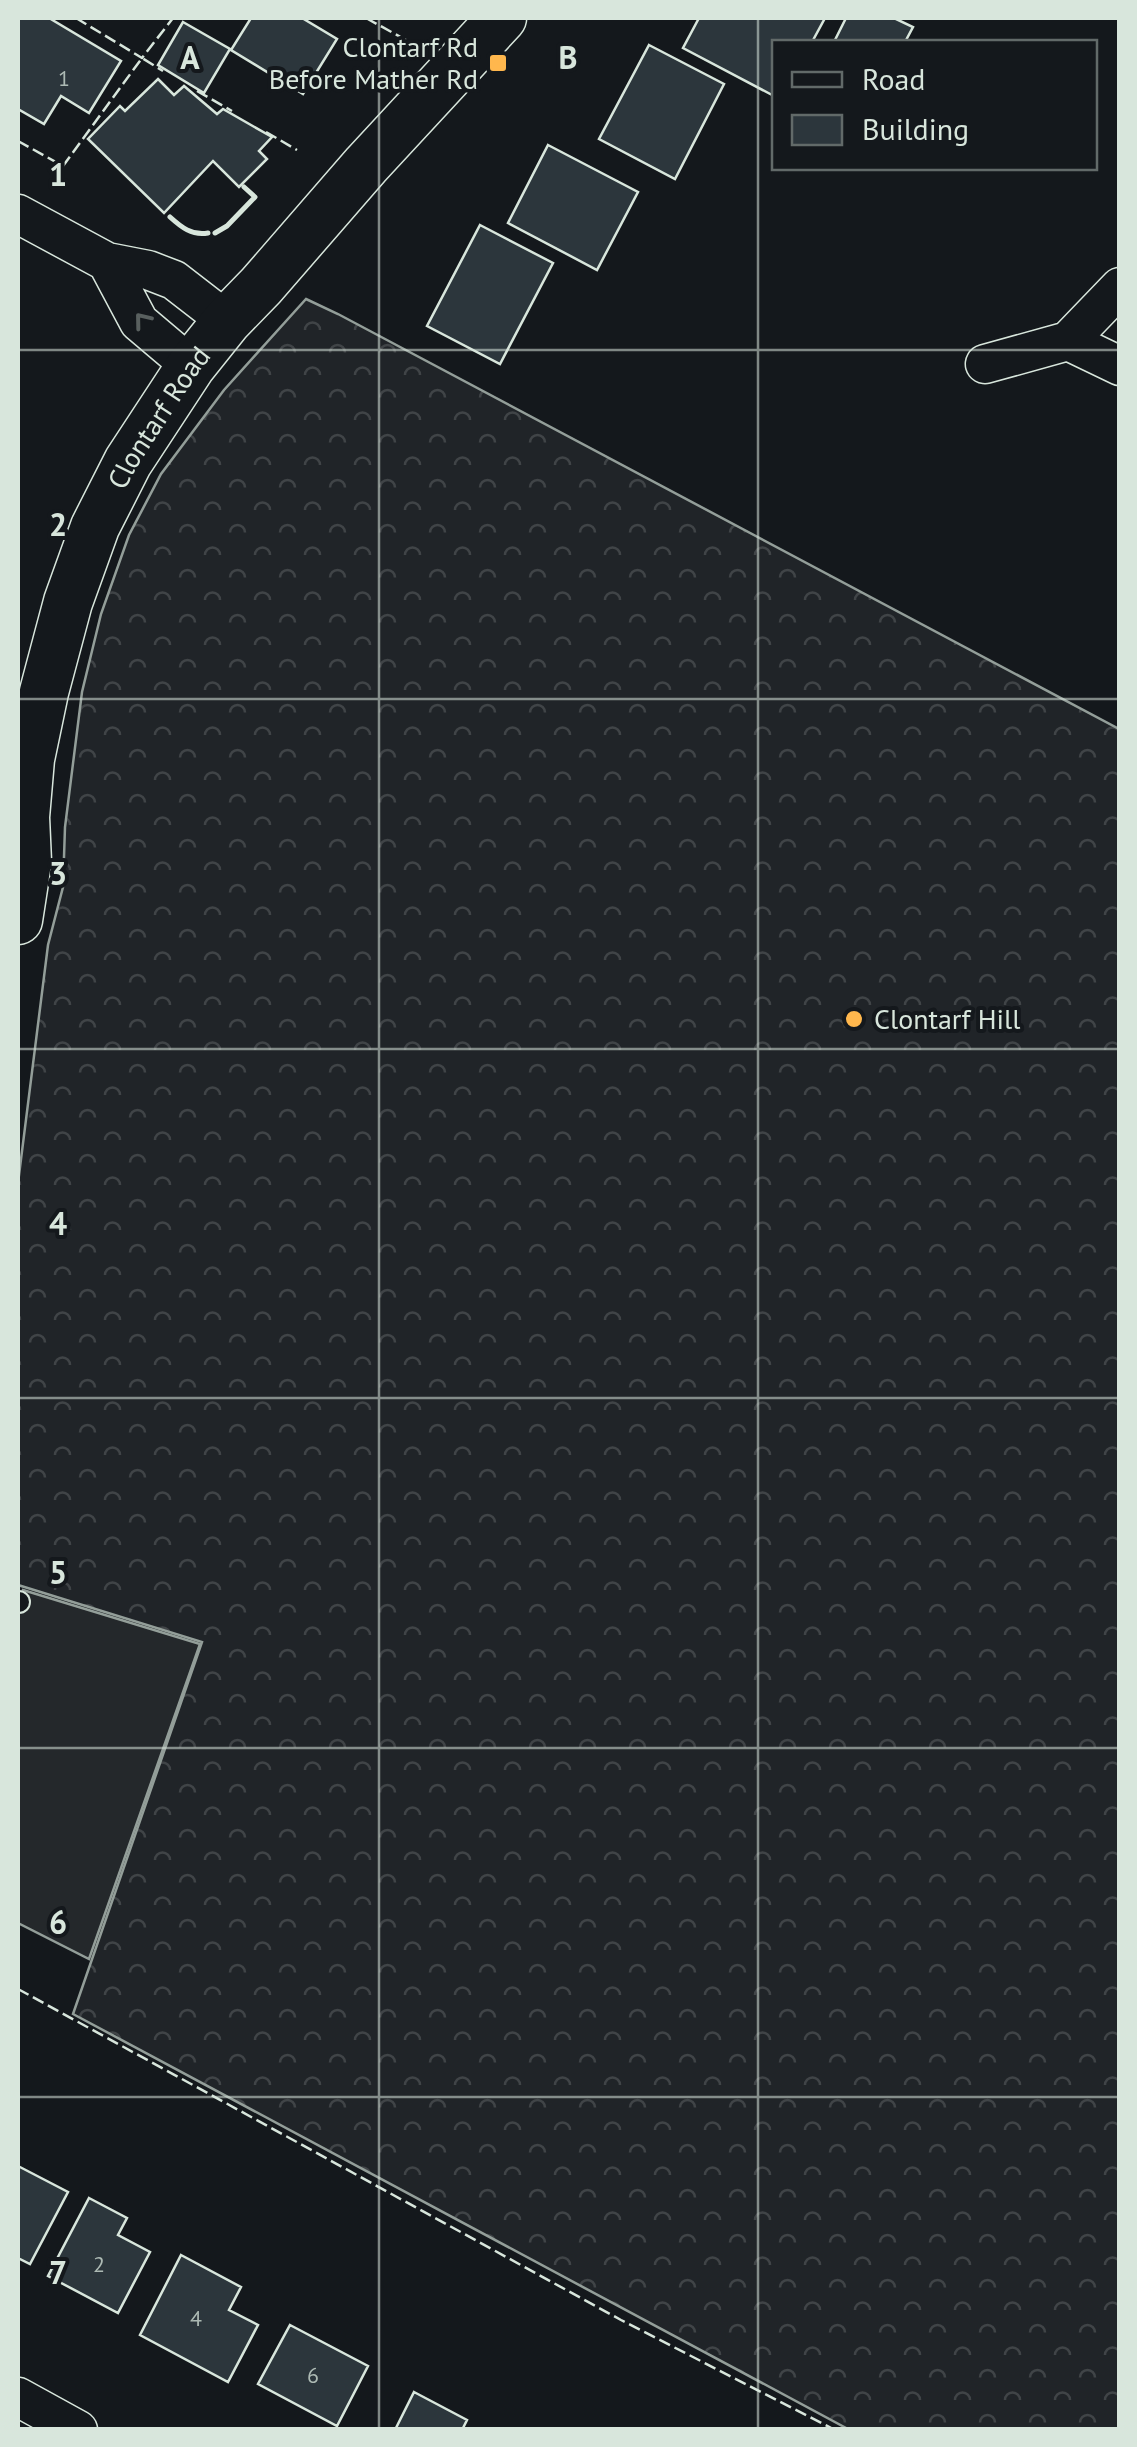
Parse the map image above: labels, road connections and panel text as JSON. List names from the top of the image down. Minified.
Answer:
{"streets":{"street":["Clontarf Road"]},"places":{"transit":["Clontarf Rd Before Mather Rd"],"other":["Clontarf Hill"]},"house_numbers":["1","2","4","6"],"legend":["Road","Building"],"grid":{"columns":["A","B"],"rows":["1","2","3","4","5","6","7"]}}
